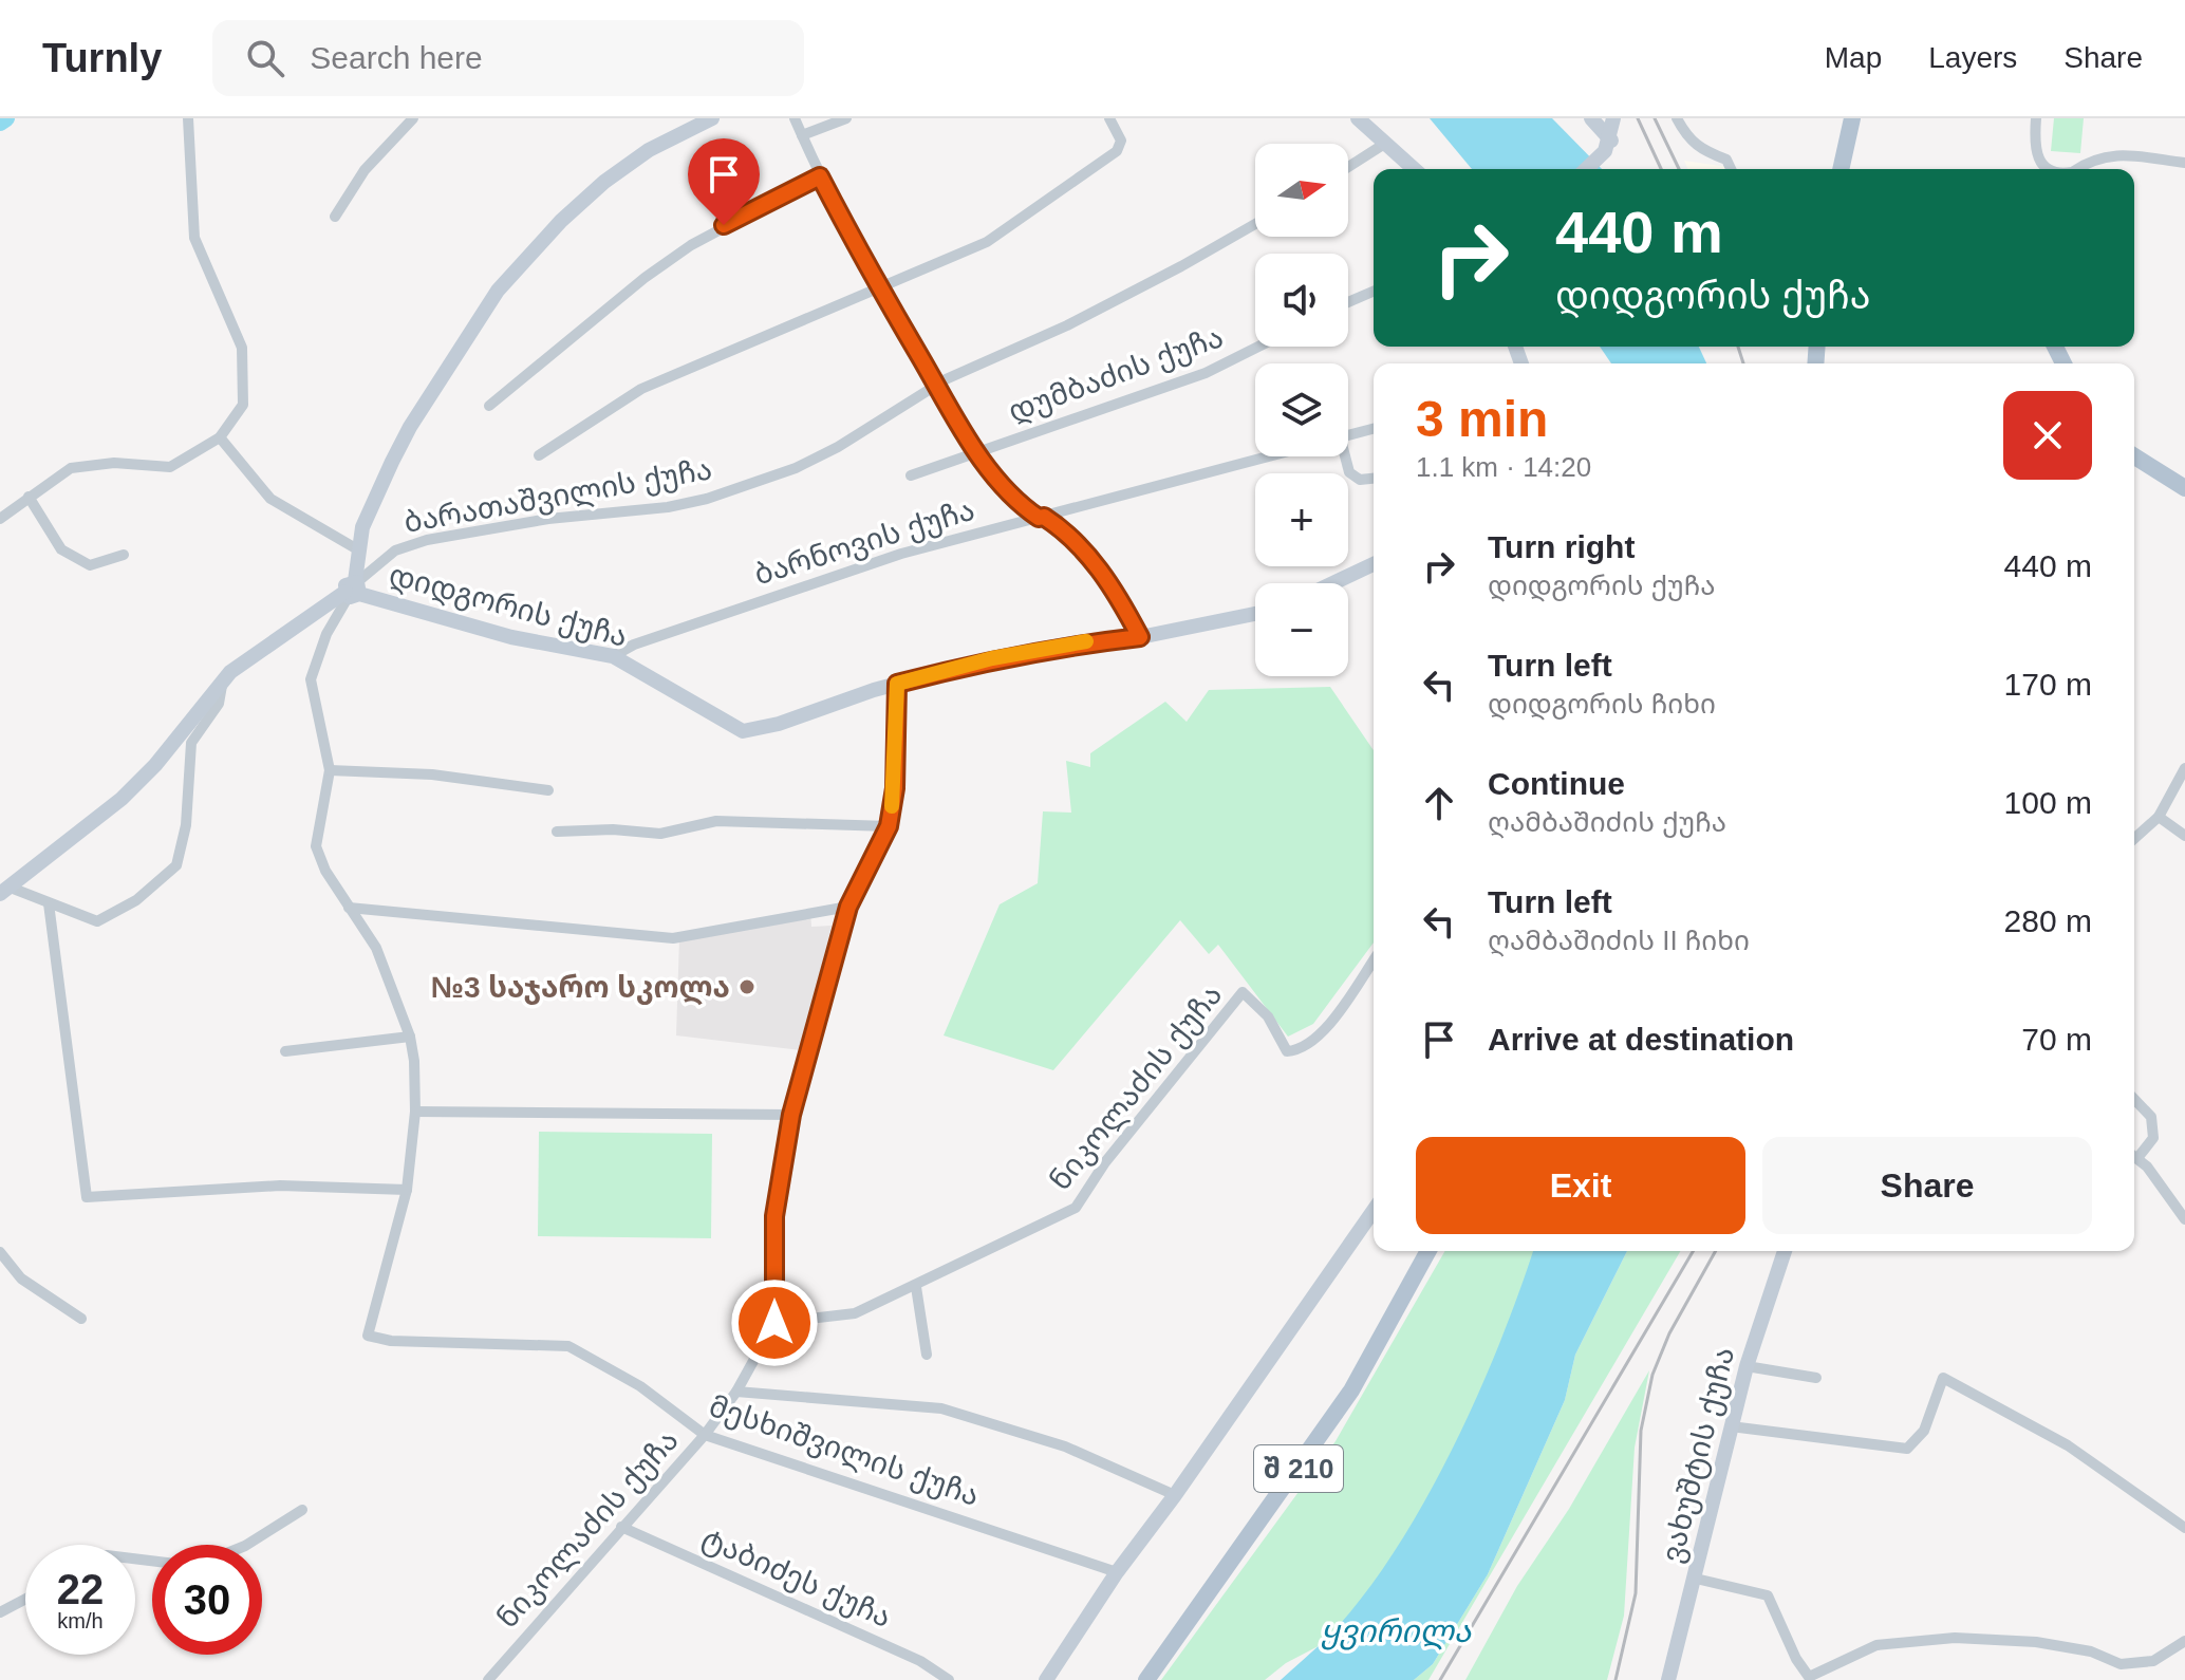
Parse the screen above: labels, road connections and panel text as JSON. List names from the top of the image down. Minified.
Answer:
{"streets":{"main road":["შ 210"],"street":["დუმბაძის ქუჩა","ბარათაშვილის ქუჩა","ბარნოვის ქუჩა","დიდგორის ქუჩა","ნიკოლაძის ქუჩა","მესხიშვილის ქუჩა","ვახუშტის ქუჩა","ტაბიძეს ქუჩა"]},"crossings":[["ბარათაშვილის ქუჩა","დიდგორის ქუჩა"],["ბარნოვის ქუჩა","დიდგორის ქუჩა"],["დიდგორის ქუჩა","ნიკოლაძის ქუჩა"],["ნიკოლაძის ქუჩა","მესხიშვილის ქუჩა"],["ნიკოლაძის ქუჩა","ტაბიძეს ქუჩა"]],"water":["ყვირილა"],"places":["№3 საჯარო სკოლა"],"north":"right","page":{"header":"Turnly","search":"Search here","nav":["Map","Layers","Share"],"map_buttons":["+","−"],"turn":["440 m","დიდგორის ქუჩა"],"heading":["3 min","1.1 km · 14:20"],"list":[{"name":"Turn right","note":"დიდგორის ქუჩა","value":"440 m"},{"name":"Turn left","note":"დიდგორის ჩიხი","value":"170 m"},{"name":"Continue","note":"ღამბაშიძის ქუჩა","value":"100 m"},{"name":"Turn left","note":"ღამბაშიძის II ჩიხი","value":"280 m"},{"name":"Arrive at destination","value":"70 m"}],"buttons":["Exit","Share"],"speed":"22 km/h","limit":"30"}}
